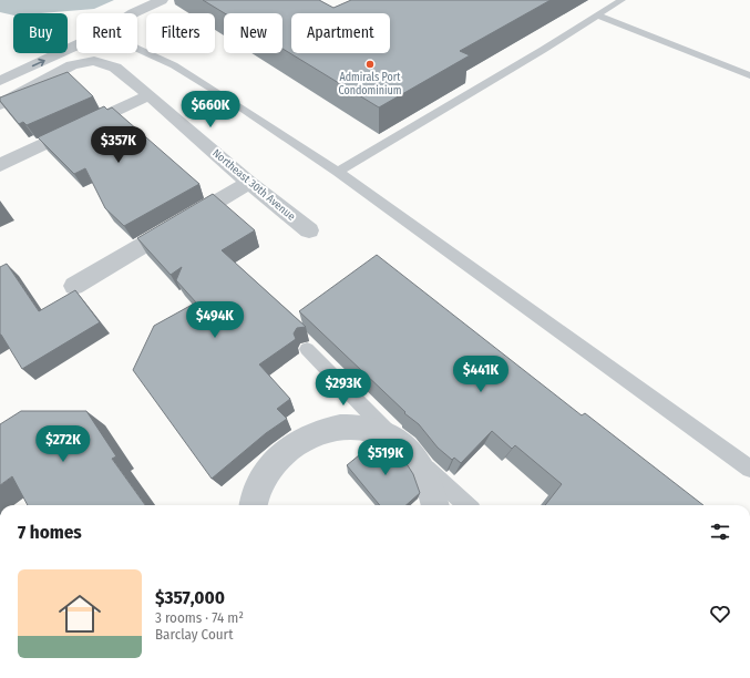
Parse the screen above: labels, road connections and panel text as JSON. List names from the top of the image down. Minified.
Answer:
{"streets":{"street":["Northeast 30th Avenue"]},"places":["Admirals Port Condominium"],"page":{"chip":["Buy","Rent","Filters","New","Apartment"],"price":["$660K","$357K","$494K","$441K","$293K","$272K","$519K"],"heading":"7 homes","list":[{"name":"$357,000","note":"3 rooms · 74 m² · Barclay Court"}]}}
